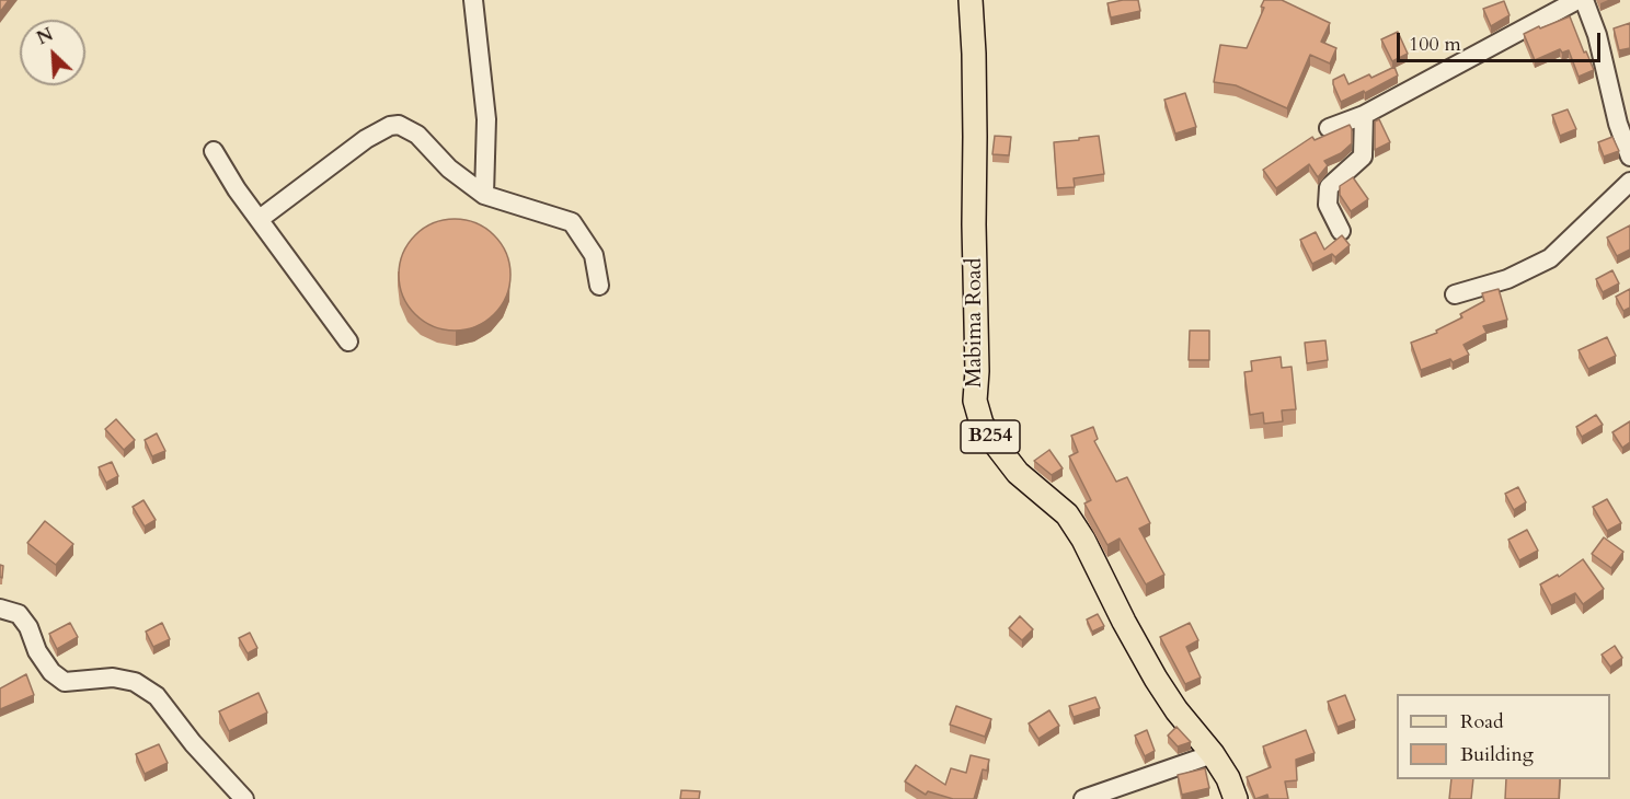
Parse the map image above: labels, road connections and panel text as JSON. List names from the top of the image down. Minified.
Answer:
{"streets":{"main road":["Mabima Road","B254"]},"legend":["Road","Building"],"scale_bar":"100 m","north":"top left"}
